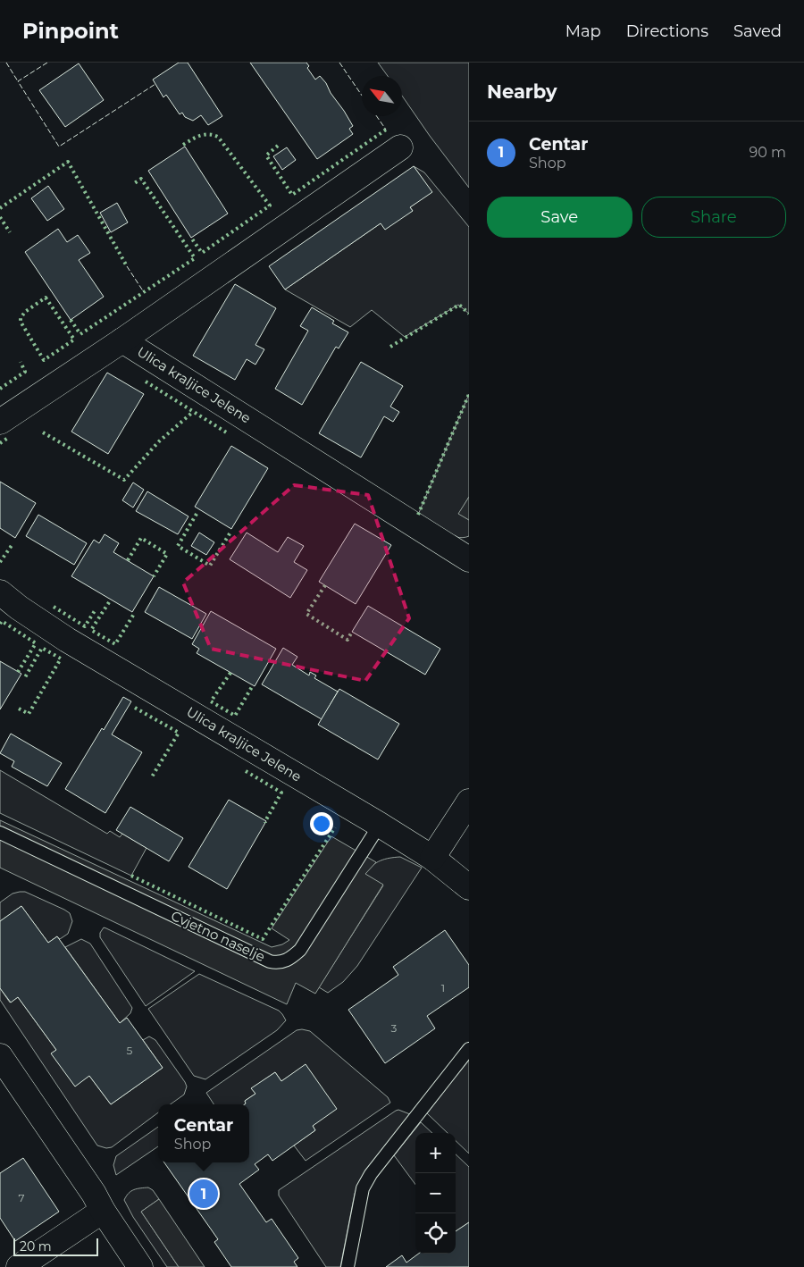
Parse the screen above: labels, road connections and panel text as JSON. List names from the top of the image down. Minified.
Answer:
{"streets":{"street":["Ulica kraljice Jelene"],"lane":["Cvjetno naselje"]},"crossings":[["Ulica kraljice Jelene","Cvjetno naselje"]],"house_numbers":["1","3","5","7"],"scale_bar":"20 m","north":"top left","page":{"header":"Pinpoint","nav":["Map","Directions","Saved"],"heading":"Nearby","list":[{"mark":"1","name":"Centar","note":"Shop","value":"90 m"}],"buttons":["Save","Share"],"popup":["Centar","Shop"],"map_buttons":["+","−"],"pins":"1","scale":"20 m"}}
